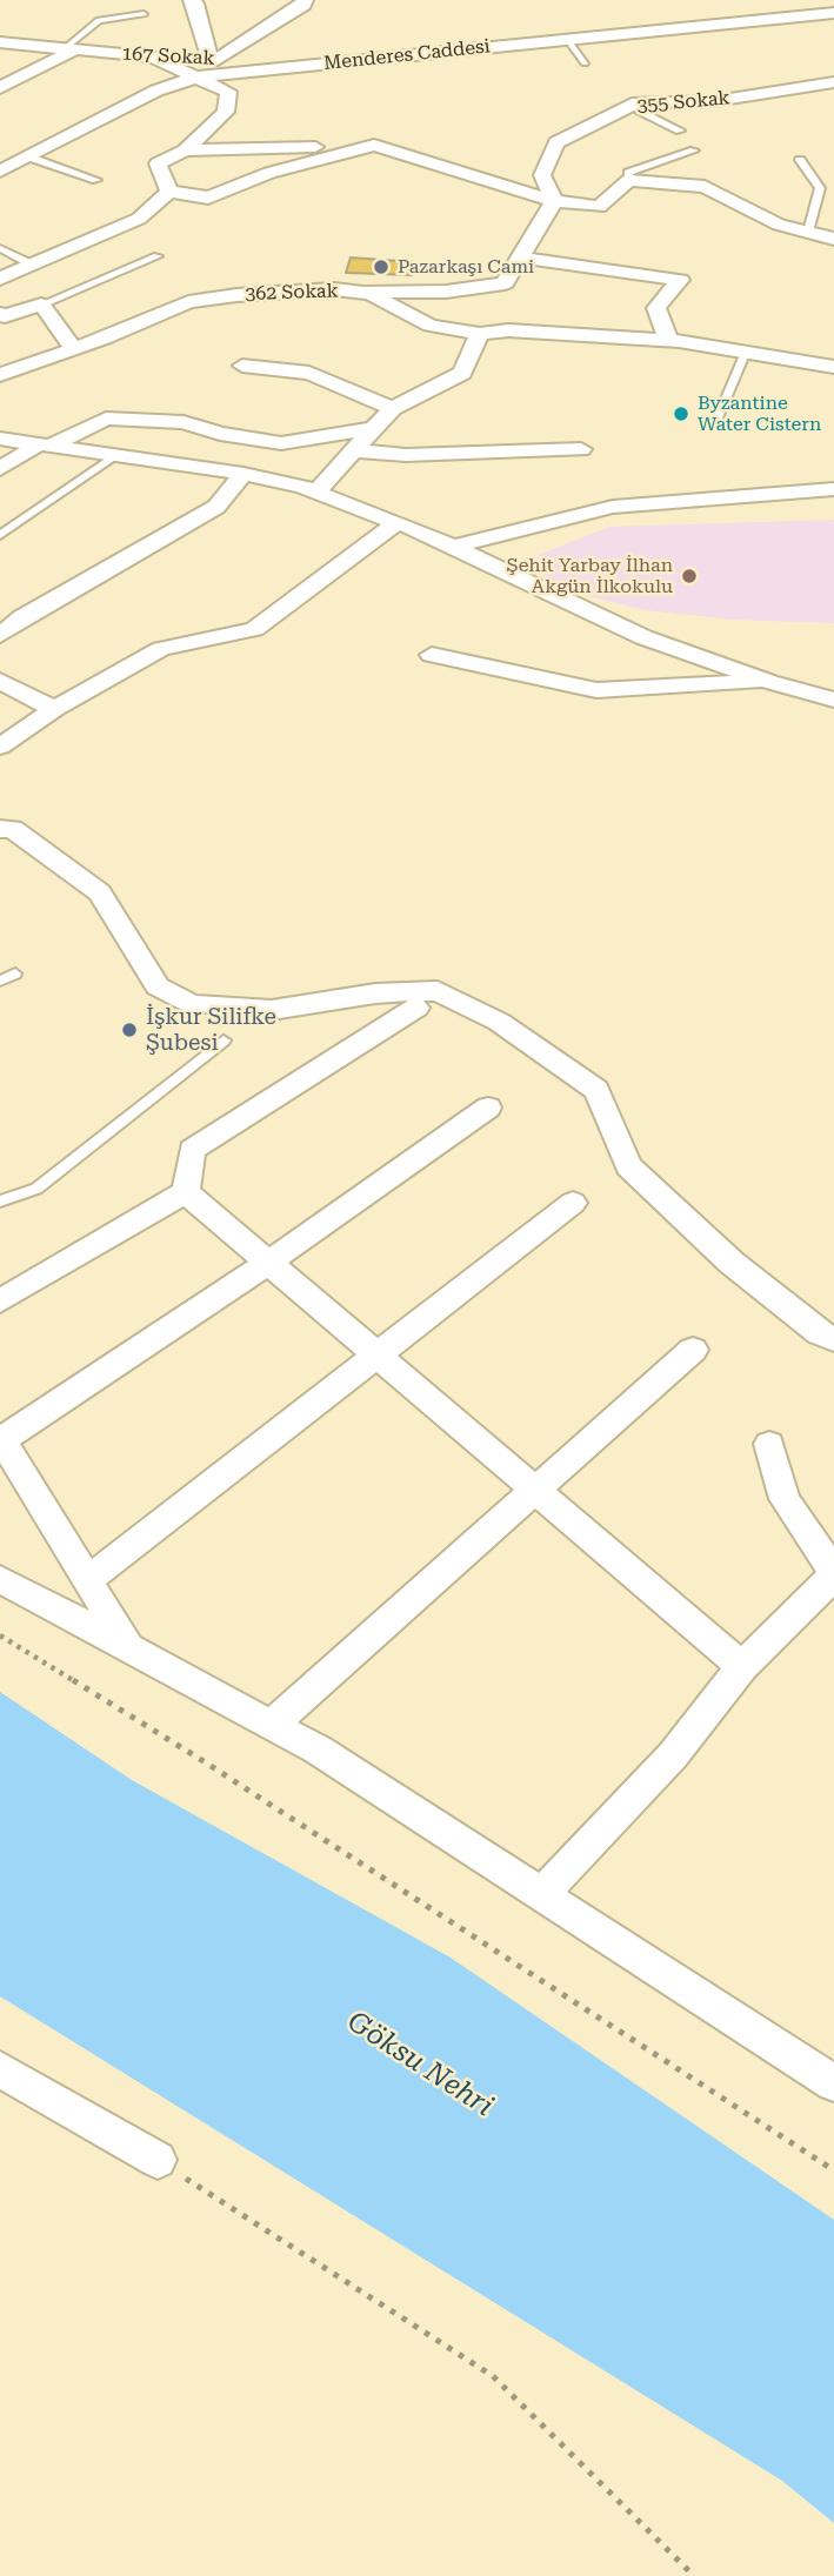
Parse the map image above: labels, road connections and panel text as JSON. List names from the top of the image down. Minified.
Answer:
{"streets":{"street":["Menderes Caddesi","167 Sokak","355 Sokak","362 Sokak"]},"crossings":[["Menderes Caddesi","167 Sokak"]],"water":["Göksu Nehri"],"places":["Pazarkaşı Cami","Byzantine Water Cistern","Şehit Yarbay İlhan Akgün İlkokulu","İşkur Silifke Şubesi"]}
